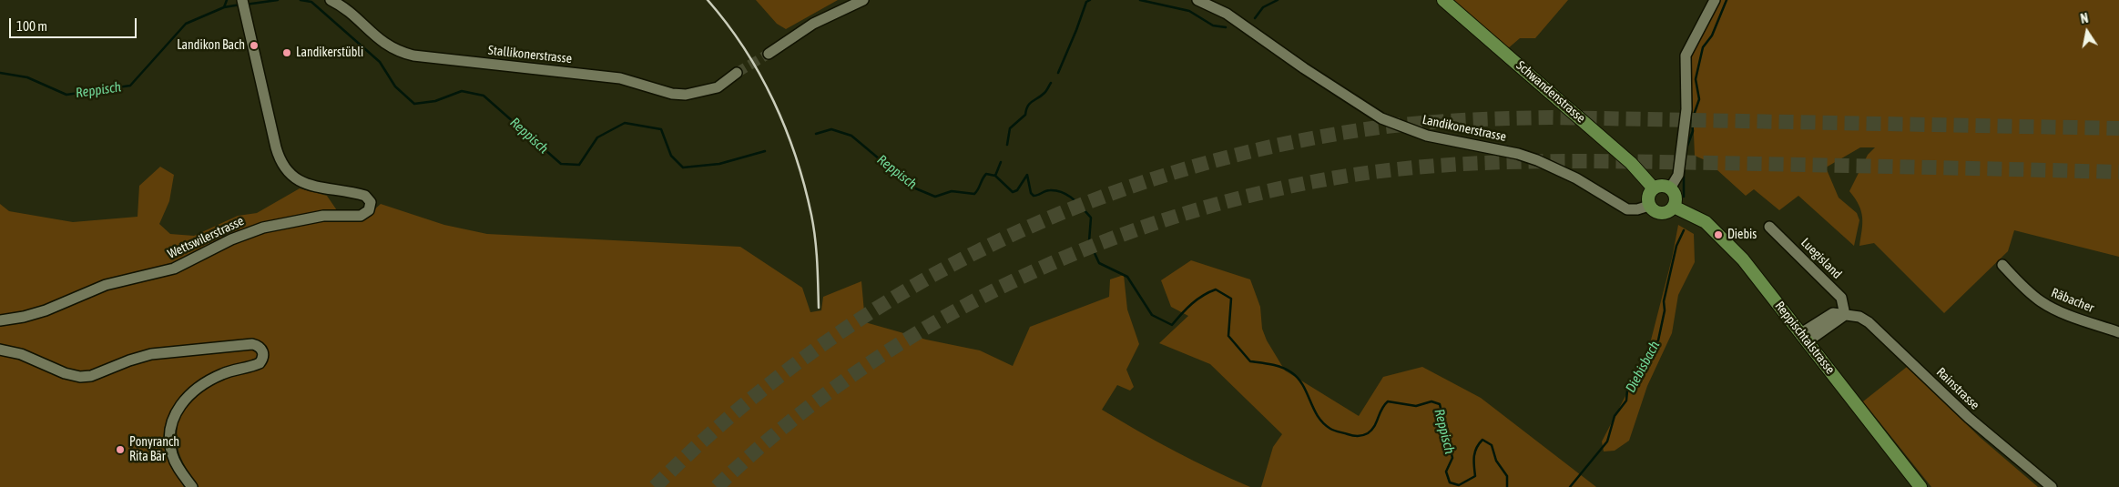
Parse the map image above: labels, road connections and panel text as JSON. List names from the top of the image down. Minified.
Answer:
{"streets":{"main road":["Schwandenstrasse","Reppischtalstrasse"],"street":["Stallikonerstrasse","Landikonerstrasse","Wettswilerstrasse","Luegisland","Räbacher","Rainstrasse"]},"crossings":[["Schwandenstrasse","Landikonerstrasse"],["Schwandenstrasse","Reppischtalstrasse"],["Landikonerstrasse","Reppischtalstrasse"],["Luegisland","Rainstrasse"],["Reppischtalstrasse","Rainstrasse"]],"water":["Reppisch","Diebisbach"],"places":["Landikon Bach","Landikerstübli","Diebis","Ponyranch Rita Bär"],"scale_bar":"100 m","north":"top"}
